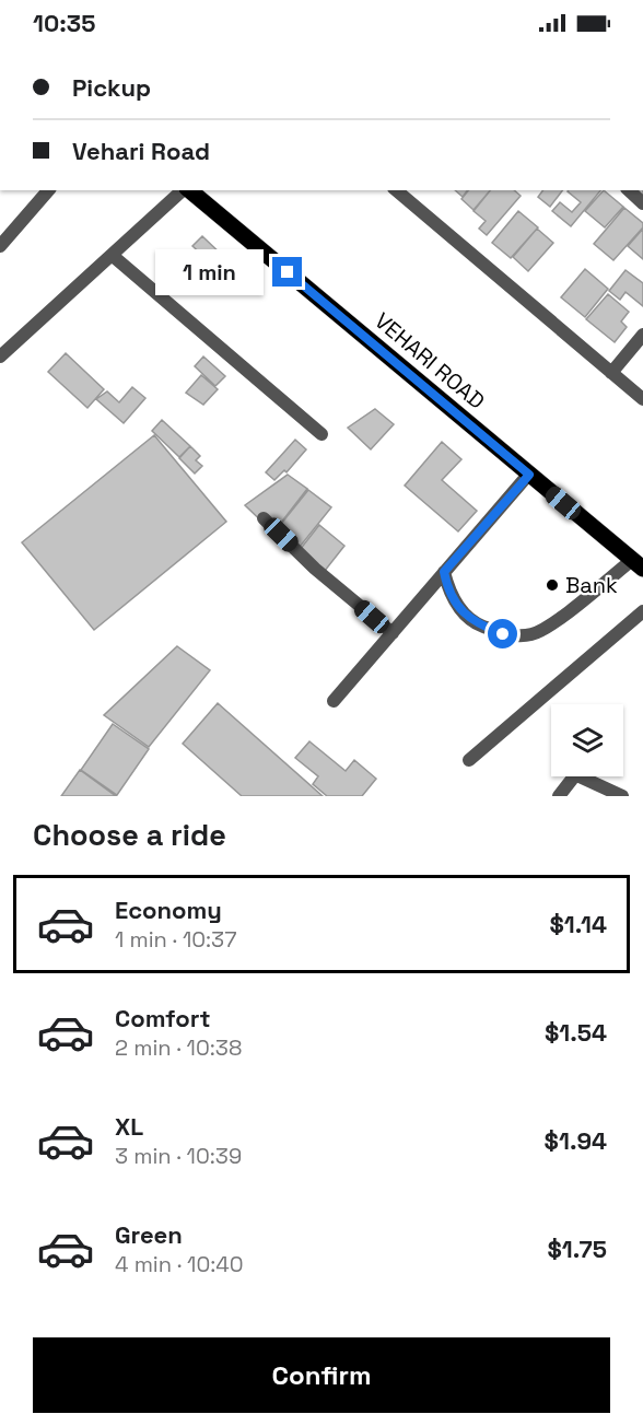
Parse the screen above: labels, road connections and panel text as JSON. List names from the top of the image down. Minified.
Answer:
{"streets":{"main road":["VEHARI ROAD"]},"places":["Bank"],"page":{"status":"10:35","banner":["Pickup","Vehari Road"],"bubble":"1 min","heading":"Choose a ride","list":[{"name":"Economy","note":"1 min · 10:37","value":"$1.14"},{"name":"Comfort","note":"2 min · 10:38","value":"$1.54"},{"name":"XL","note":"3 min · 10:39","value":"$1.94"},{"name":"Green","note":"4 min · 10:40","value":"$1.75"}],"buttons":"Confirm"}}
